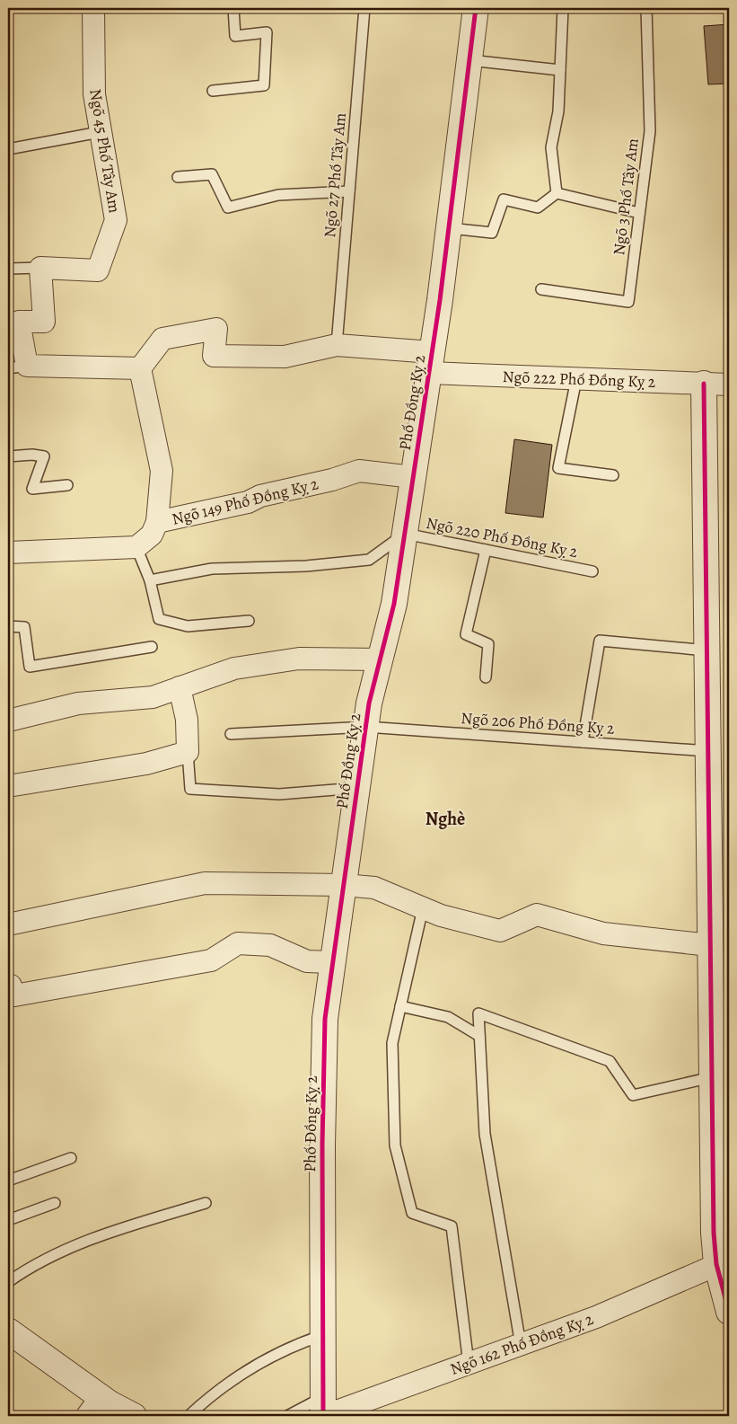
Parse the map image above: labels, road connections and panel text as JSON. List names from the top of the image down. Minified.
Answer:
{"streets":{"street":["Ngõ 45 Phố Tây Am","Ngõ 222 Phố Đồng Kỵ 2","Phố Đồng Kỵ 2","Ngõ 149 Phố Đồng Kỵ 2","Ngõ 162 Phố Đồng Kỵ 2"],"lane":["Ngõ 27 Phố Tây Am","Ngõ 3 Phố Tây Am","Ngõ 220 Phố Đồng Kỵ 2","Ngõ 206 Phố Đồng Kỵ 2"]},"crossings":[["Ngõ 27 Phố Tây Am","Ngõ 222 Phố Đồng Kỵ 2"],["Ngõ 222 Phố Đồng Kỵ 2","Phố Đồng Kỵ 2"],["Phố Đồng Kỵ 2","Ngõ 149 Phố Đồng Kỵ 2"],["Phố Đồng Kỵ 2","Ngõ 220 Phố Đồng Kỵ 2"],["Phố Đồng Kỵ 2","Ngõ 206 Phố Đồng Kỵ 2"],["Phố Đồng Kỵ 2","Ngõ 162 Phố Đồng Kỵ 2"]],"districts":["Nghè"]}
